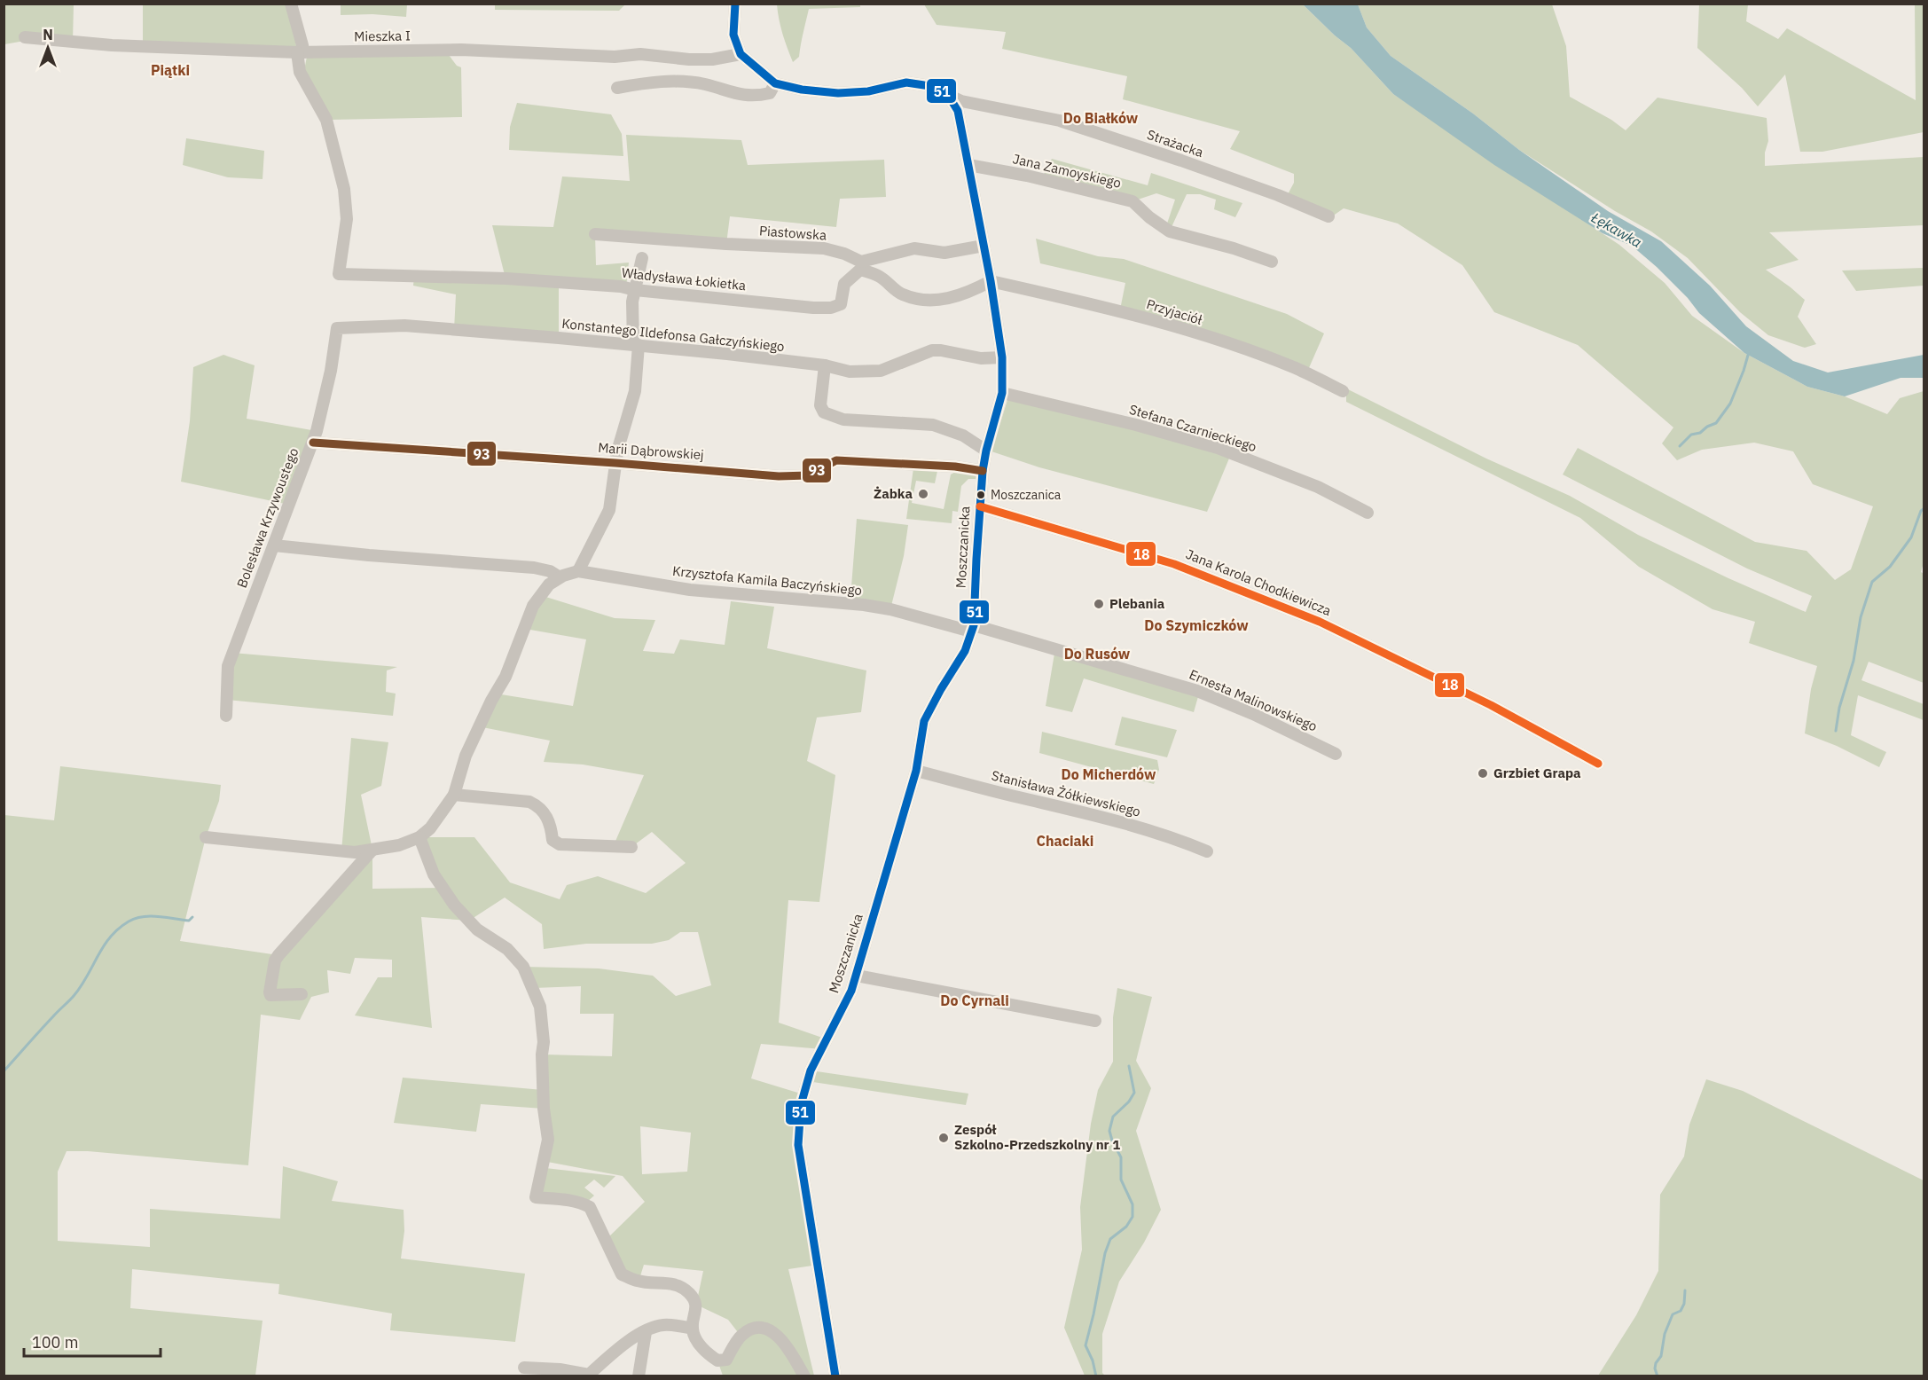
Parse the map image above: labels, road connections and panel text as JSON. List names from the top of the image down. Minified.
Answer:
{"streets":{"street":["Mieszka I","Strażacka","Jana Zamoyskiego","Piastowska","Władysława Łokietka","Przyjaciół","Konstantego Ildefonsa Gałczyńskiego","Stefana Czarnieckiego","Marii Dąbrowskiej","Bolesława Krzywoustego","Moszczanicka","Krzysztofa Kamila Baczyńskiego","Jana Karola Chodkiewicza","Ernesta Malinowskiego","Stanisława Żółkiewskiego"]},"crossings":[["Mieszka I","Władysława Łokietka"],["Strażacka","Moszczanicka"],["Jana Zamoyskiego","Moszczanicka"],["Piastowska","Władysława Łokietka"],["Przyjaciół","Moszczanicka"],["Konstantego Ildefonsa Gałczyńskiego","Bolesława Krzywoustego"],["Konstantego Ildefonsa Gałczyńskiego","Moszczanicka"],["Stefana Czarnieckiego","Moszczanicka"],["Marii Dąbrowskiej","Bolesława Krzywoustego"],["Marii Dąbrowskiej","Moszczanicka"],["Moszczanicka","Krzysztofa Kamila Baczyńskiego"],["Moszczanicka","Jana Karola Chodkiewicza"],["Moszczanicka","Ernesta Malinowskiego"],["Moszczanicka","Stanisława Żółkiewskiego"],["Krzysztofa Kamila Baczyńskiego","Ernesta Malinowskiego"]],"districts":["Piątki","Do Białków","Do Szymiczków","Do Rusów","Do Micherdów","Chaciaki","Do Cyrnali"],"water":["Łękawka"],"places":["Żabka","Moszczanica","Plebania","Grzbiet Grapa","Zespół Szkolno-Przedszkolny nr 1"],"lines":["transit line 51","transit line 93","transit line 18"],"scale_bar":"100 m","north":"top"}
